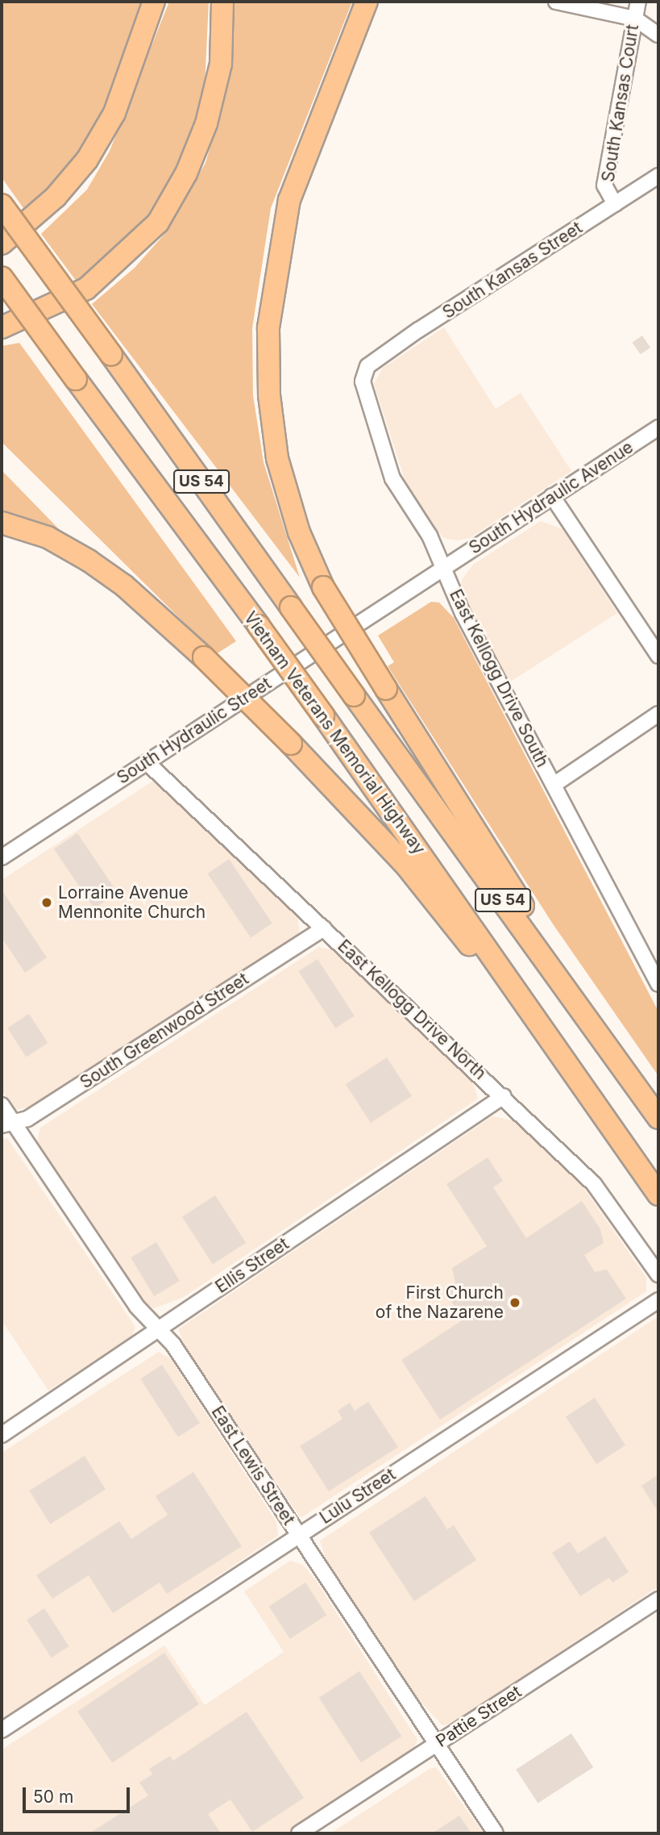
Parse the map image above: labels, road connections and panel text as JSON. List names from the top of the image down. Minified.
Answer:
{"streets":{"highway":["US 54","Vietnam Veterans Memorial Highway"],"street":["South Kansas Court","South Kansas Street","South Hydraulic Avenue","East Kellogg Drive South","South Hydraulic Street","East Kellogg Drive North","South Greenwood Street","Ellis Street","East Lewis Street","Lulu Street","Pattie Street"]},"crossings":[["South Kansas Court","South Kansas Street"],["South Kansas Street","East Kellogg Drive South"],["South Hydraulic Avenue","East Kellogg Drive South"],["South Hydraulic Avenue","South Hydraulic Street"],["East Kellogg Drive South","South Hydraulic Street"],["South Hydraulic Street","East Kellogg Drive North"],["East Kellogg Drive North","South Greenwood Street"],["East Kellogg Drive North","Ellis Street"],["South Greenwood Street","East Lewis Street"],["Ellis Street","East Lewis Street"],["East Lewis Street","Lulu Street"],["East Lewis Street","Pattie Street"]],"places":["Lorraine Avenue Mennonite Church","First Church of the Nazarene"],"scale_bar":"50 m"}
